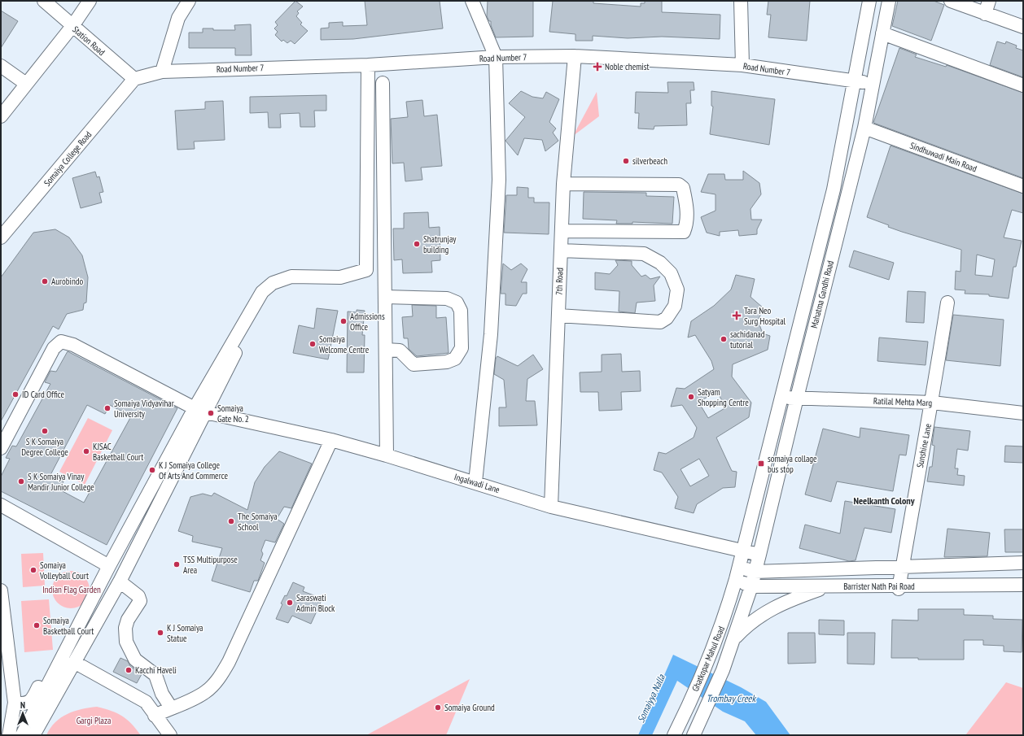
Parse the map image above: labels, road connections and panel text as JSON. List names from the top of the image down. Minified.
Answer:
{"streets":{"street":["Station Road","Road Number 7","Sindhuwadi Main Road","Somaiya College Road","7th Road","Mahatma Gandhi Road","Ratilal Mehta Marg","Sunshine Lane","Ingalwadi Lane","Barrister Nath Pai Road","Ghatkopar Mahul Road"]},"crossings":[["Station Road","Road Number 7"],["Station Road","Somaiya College Road"],["Road Number 7","Somaiya College Road"],["Road Number 7","7th Road"],["Road Number 7","Mahatma Gandhi Road"],["Sindhuwadi Main Road","Mahatma Gandhi Road"],["7th Road","Ingalwadi Lane"],["Mahatma Gandhi Road","Ratilal Mehta Marg"],["Mahatma Gandhi Road","Ingalwadi Lane"],["Mahatma Gandhi Road","Barrister Nath Pai Road"],["Mahatma Gandhi Road","Ghatkopar Mahul Road"],["Ratilal Mehta Marg","Sunshine Lane"],["Sunshine Lane","Barrister Nath Pai Road"],["Barrister Nath Pai Road","Ghatkopar Mahul Road"]],"districts":["Neelkanth Colony"],"water":["Somaiyya Nalla","Trombay Creek"],"parks":["Indian Flag Garden","Gargi Plaza"],"places":{"health":["Noble chemist","Tara Neo Surg Hospital"],"other":["silverbeach","Shatrunjay building","Aurobindo","Admissions Office","sachidanad tutorial","Somaiya Welcome Centre","ID Card Office","Satyam Shopping Centre","Somaiya Vidyavihar University","Somaiya Gate No. 2","S K Somaiya Degree College","KJSAC Basketball Court","K J Somaiya College Of Arts And Commerce","S K Somaiya Vinay Mandir Junior College","The Somaiya School","TSS Multipurpose Area","Somaiya Volleyball Court","Saraswati Admin Block","Somaiya Basketball Court","K J Somaiya Statue","Kacchi Haveli","Somaiya Ground"],"transit":["somaiya collage bus stop"]},"north":"top"}
